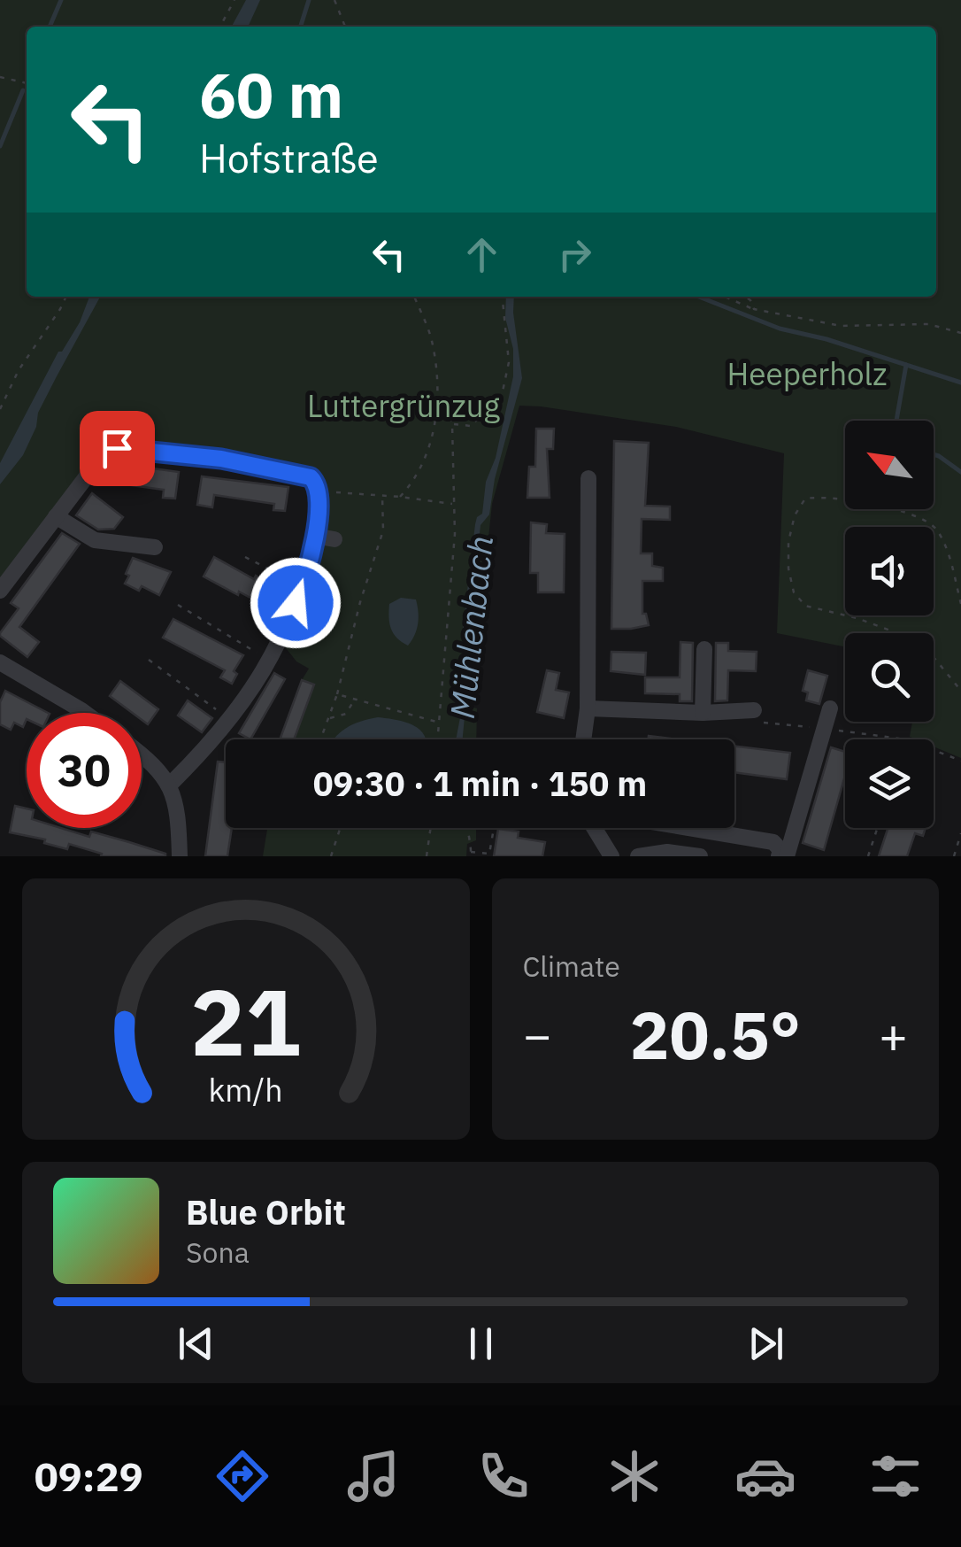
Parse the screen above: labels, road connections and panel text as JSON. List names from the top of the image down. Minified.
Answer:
{"water":["Mühlenbach"],"parks":["Heeperholz","Luttergrünzug"],"north":"top left","page":{"turn":["60 m","Hofstraße"],"limit":"30","trip":"09:30 · 1 min · 150 m","tile":"Climate","heat":["−","20.5°","+"],"song":["Blue Orbit","Sona"],"tabs":"09:29","gauge":["21","km/h"]}}
